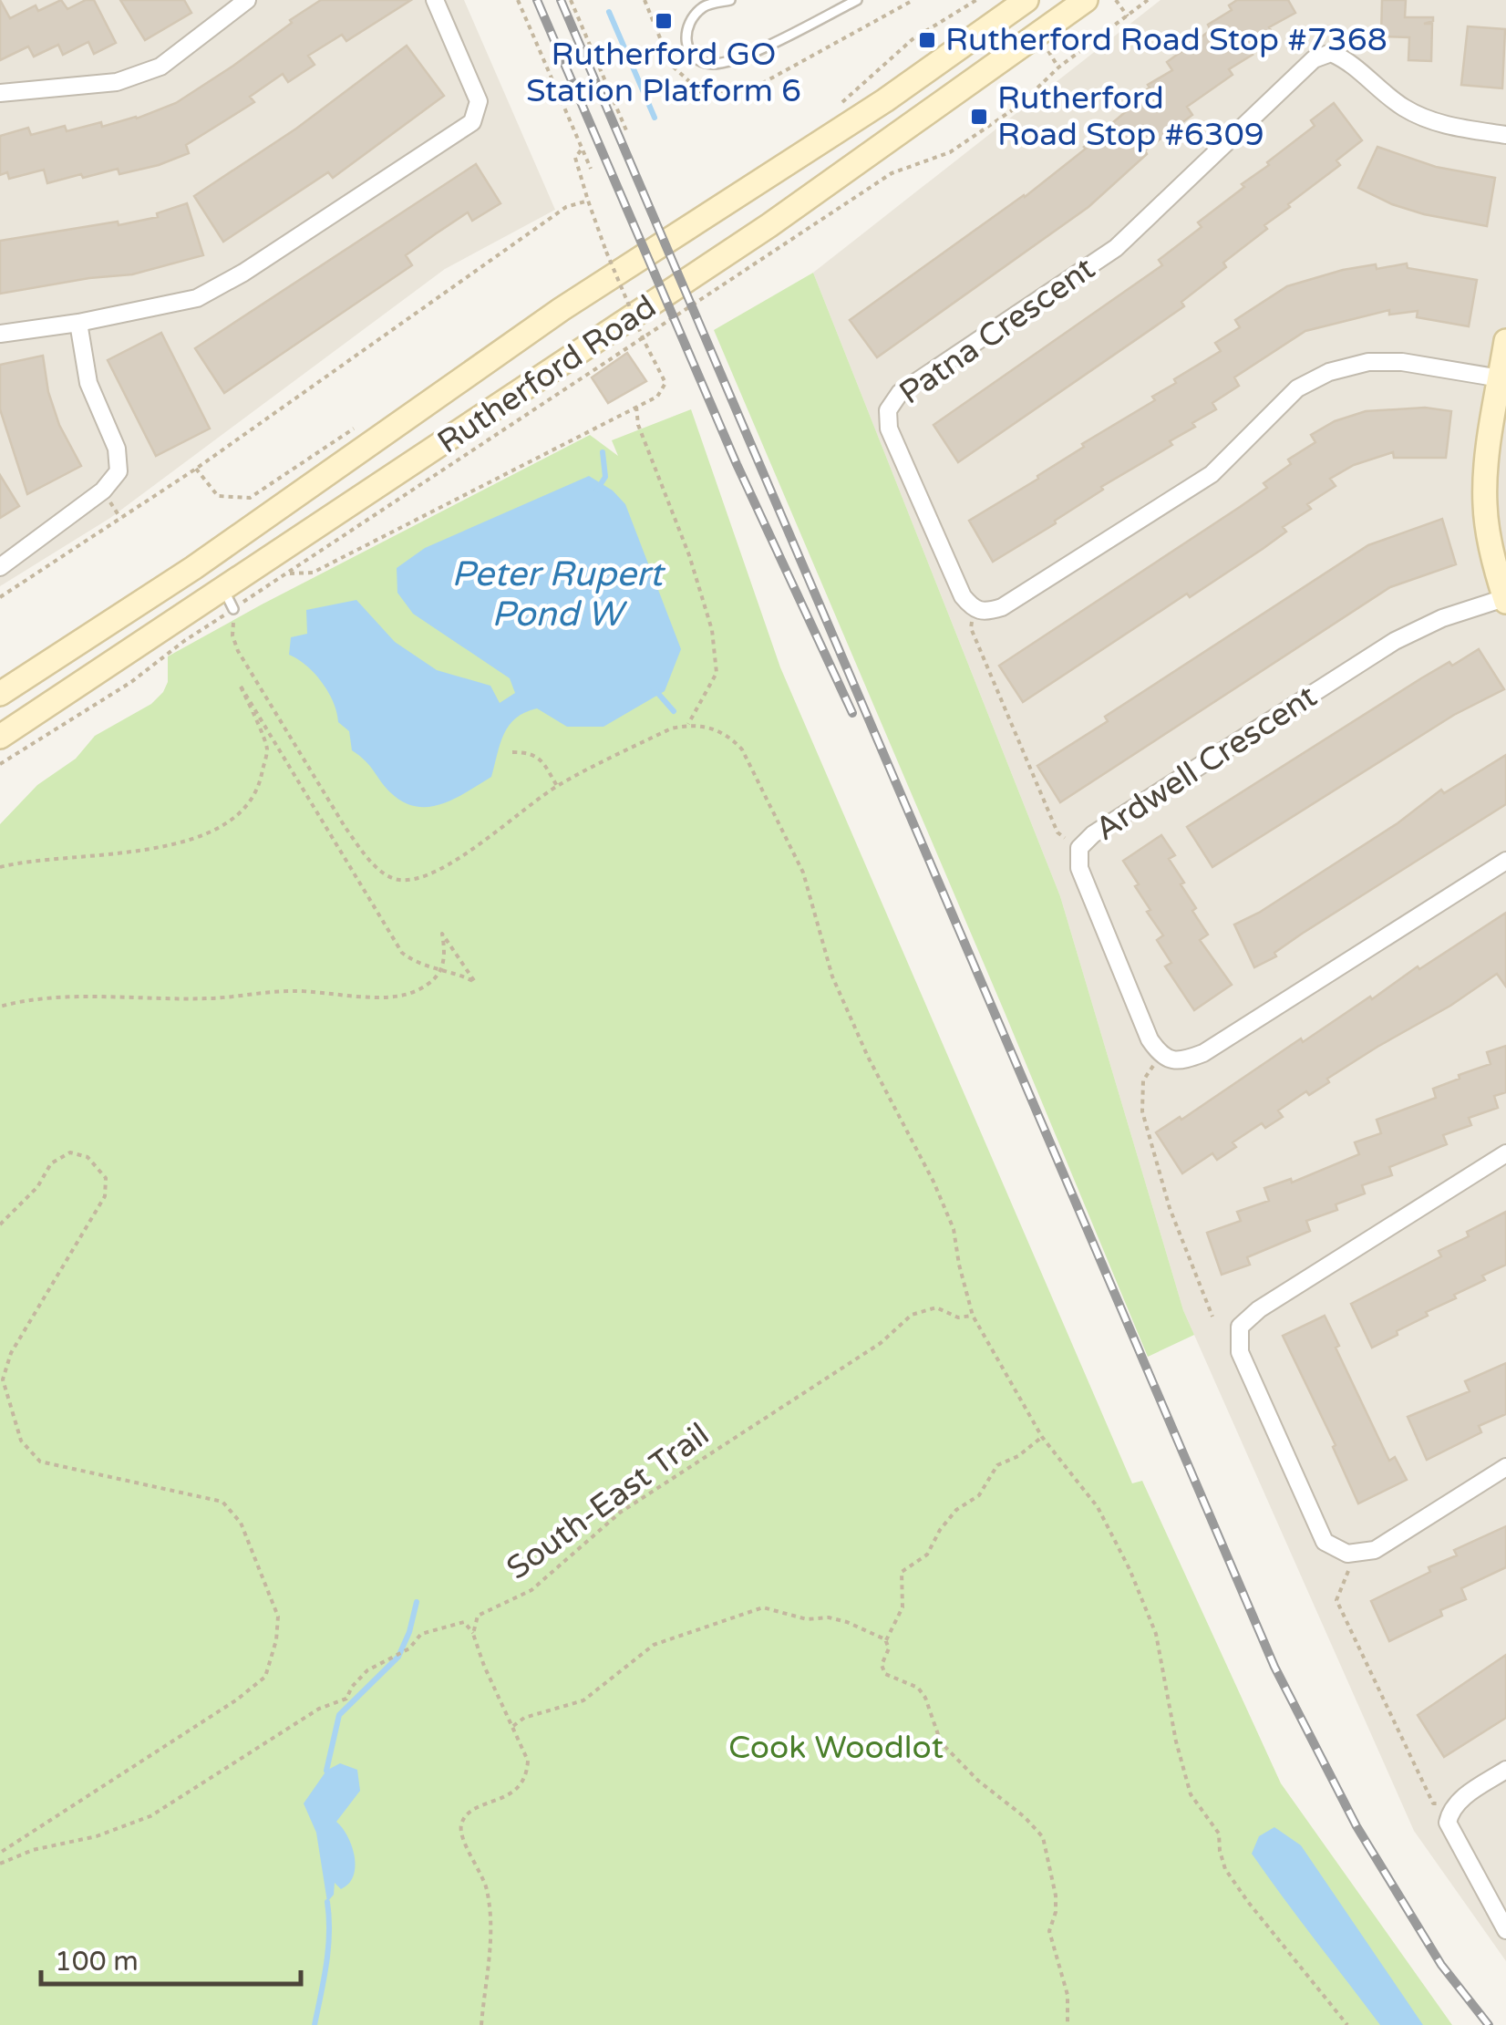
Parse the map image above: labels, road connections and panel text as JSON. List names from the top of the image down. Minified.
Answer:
{"streets":{"main road":["Rutherford Road"],"street":["Patna Crescent","Ardwell Crescent"],"path":["South-East Trail"]},"water":["Peter Rupert Pond W"],"parks":["Cook Woodlot"],"places":{"transit":["Rutherford GO Station Platform 6","Rutherford Road Stop #7368","Rutherford Road Stop #6309"]},"scale_bar":"100 m"}
